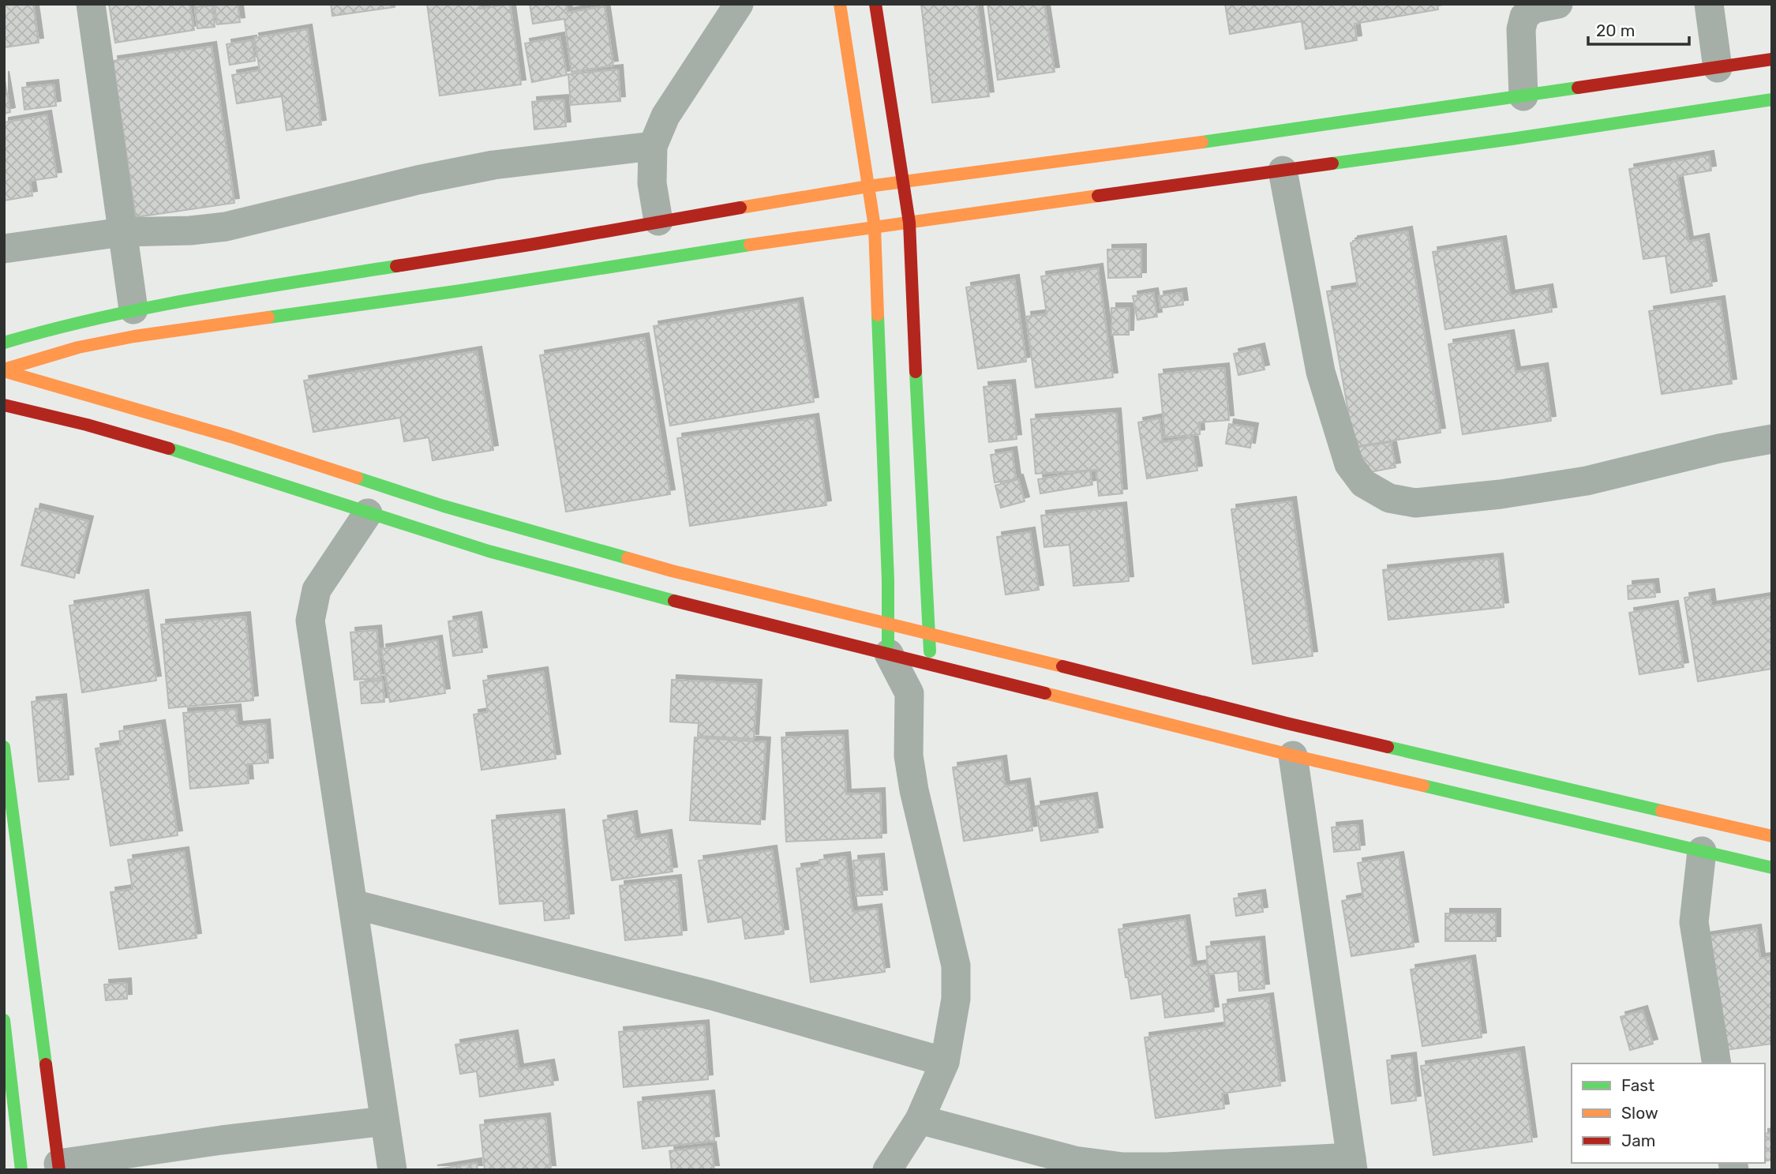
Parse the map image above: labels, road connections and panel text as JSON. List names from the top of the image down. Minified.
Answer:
{"legend":["Fast","Slow","Jam"],"scale_bar":"20 m"}
